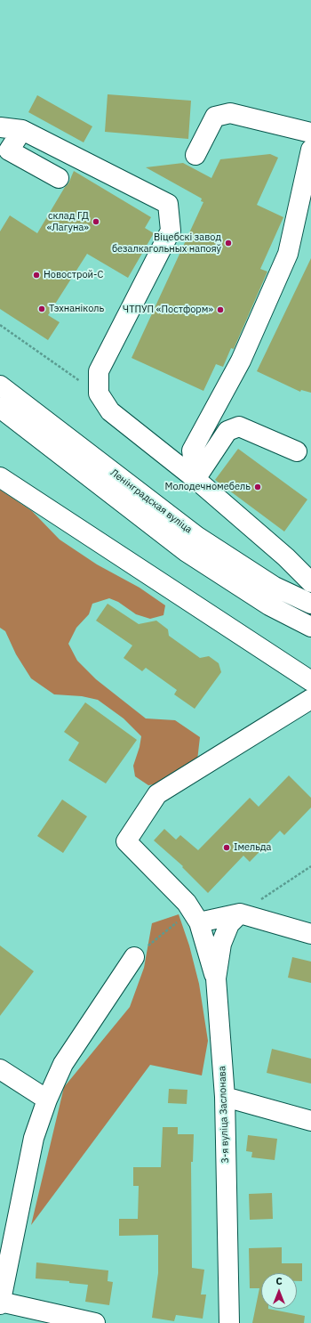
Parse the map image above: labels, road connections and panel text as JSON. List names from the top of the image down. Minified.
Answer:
{"streets":{"main road":["Ленінградская вуліца","3-я вуліца Заслонава"]},"places":["склад ГД «Лагуна»","Віцебскі завод безалкагольных напояў","Новострой-С","Тэхнаніколь","ЧТПУП «Постформ»","Молодечномебель","Імельда"],"north":"top"}
